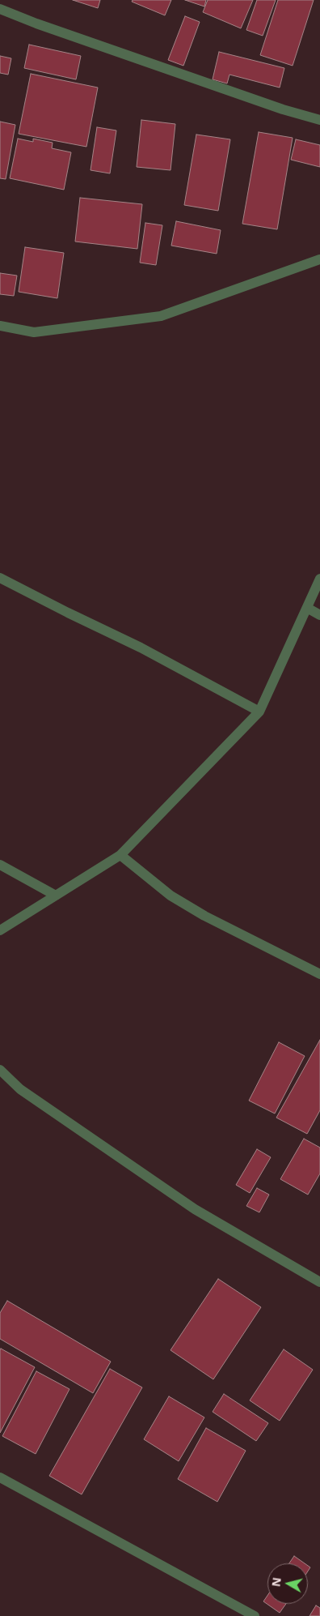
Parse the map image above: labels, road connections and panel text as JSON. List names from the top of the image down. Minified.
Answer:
{"north":"left"}
